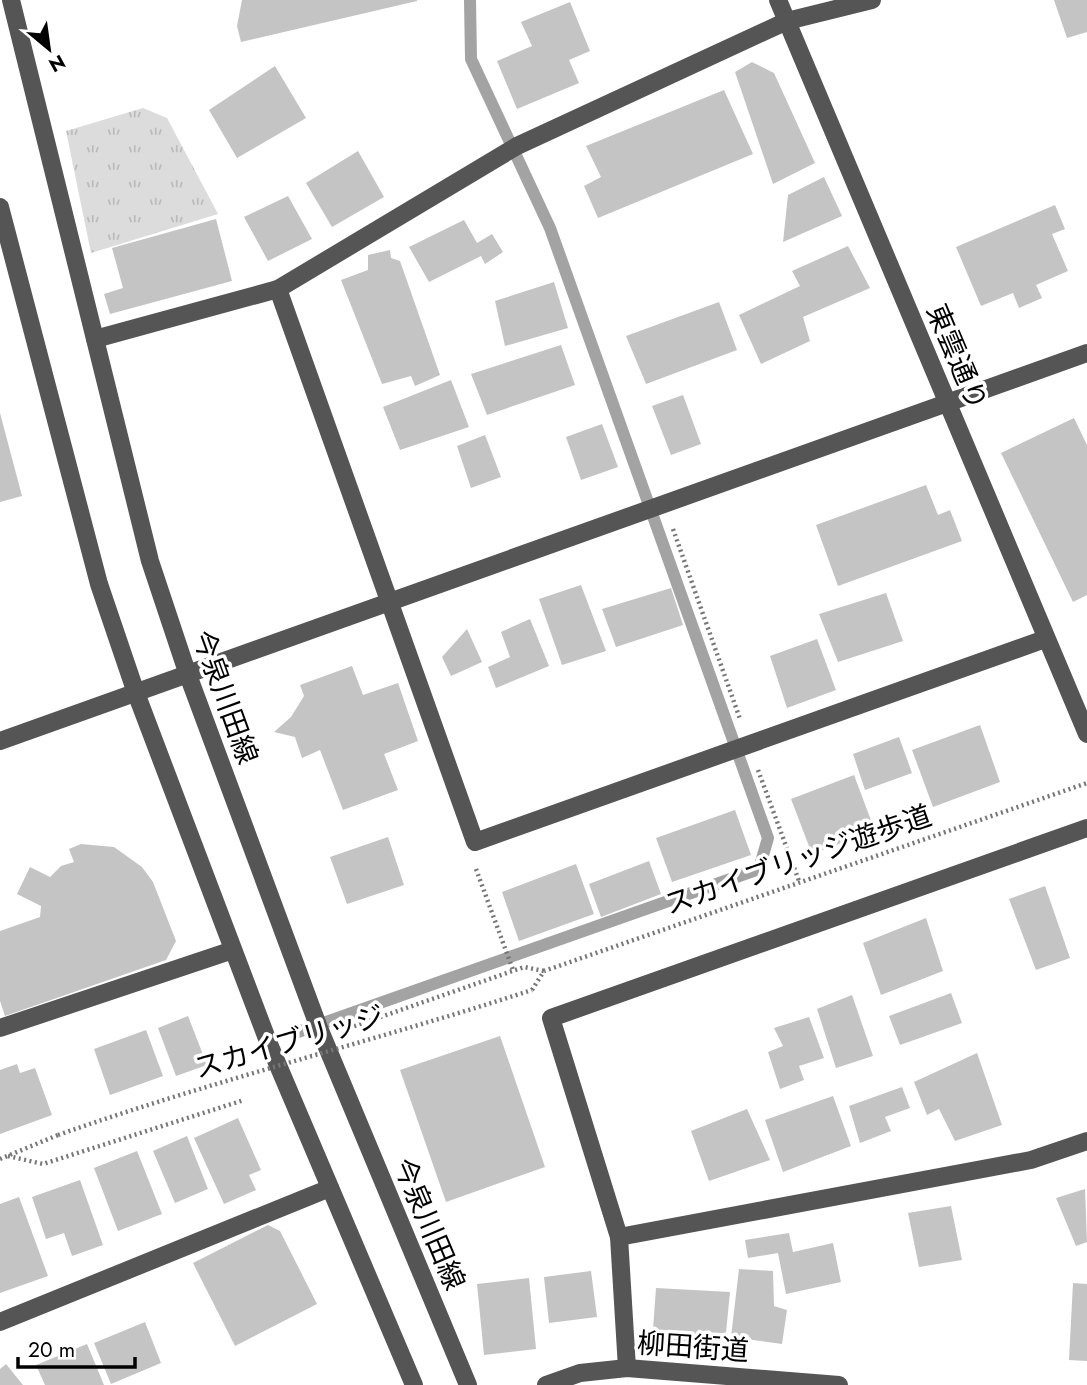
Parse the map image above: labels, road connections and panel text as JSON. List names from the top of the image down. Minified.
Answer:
{"streets":{"street":["東雲通り","今泉川田線","柳田街道"],"path":["スカイブリッジ遊歩道","スカイブリッジ"]},"crossings":[["スカイブリッジ遊歩道","スカイブリッジ"]],"scale_bar":"20 m","north":"bottom right"}
